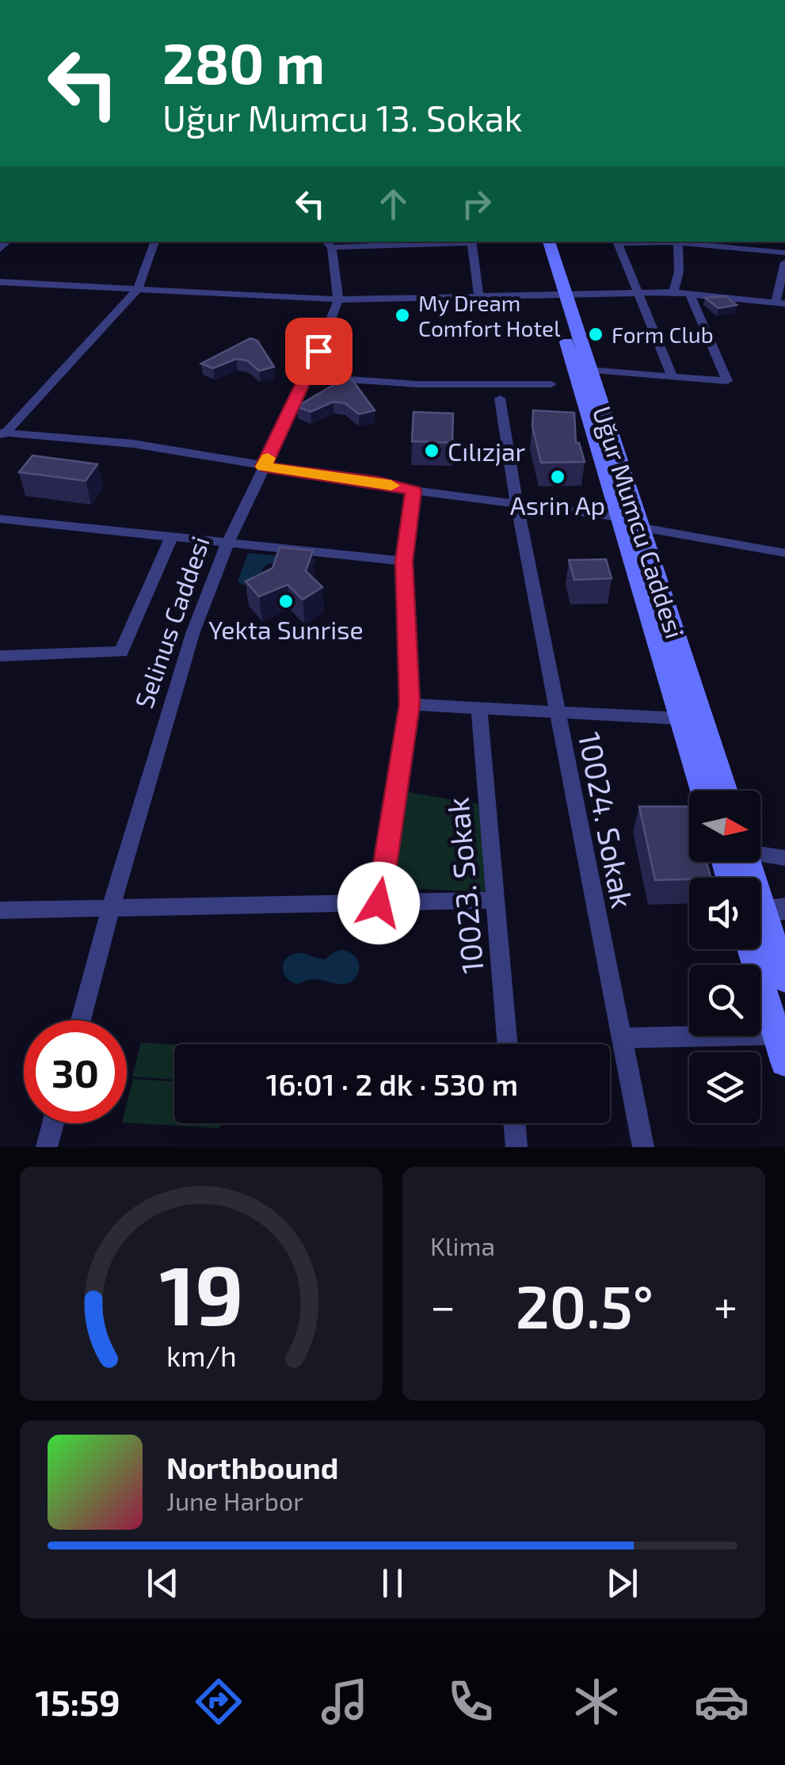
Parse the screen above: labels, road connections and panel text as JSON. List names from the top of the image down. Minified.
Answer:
{"streets":{"main road":["Uğur Mumcu Caddesi"],"street":["Selinus Caddesi","10024. Sokak","10023. Sokak"]},"places":["My Dream Comfort Hotel","Form Club","Cılızjar","Asrin Ap","Yekta Sunrise"],"north":"right","page":{"turn":["280 m","Uğur Mumcu 13. Sokak"],"limit":"30","trip":"16:01 · 2 dk · 530 m","tile":"Klima","heat":["−","20.5°","+"],"song":["Northbound","June Harbor"],"tabs":"15:59","gauge":["19","km/h"]}}
